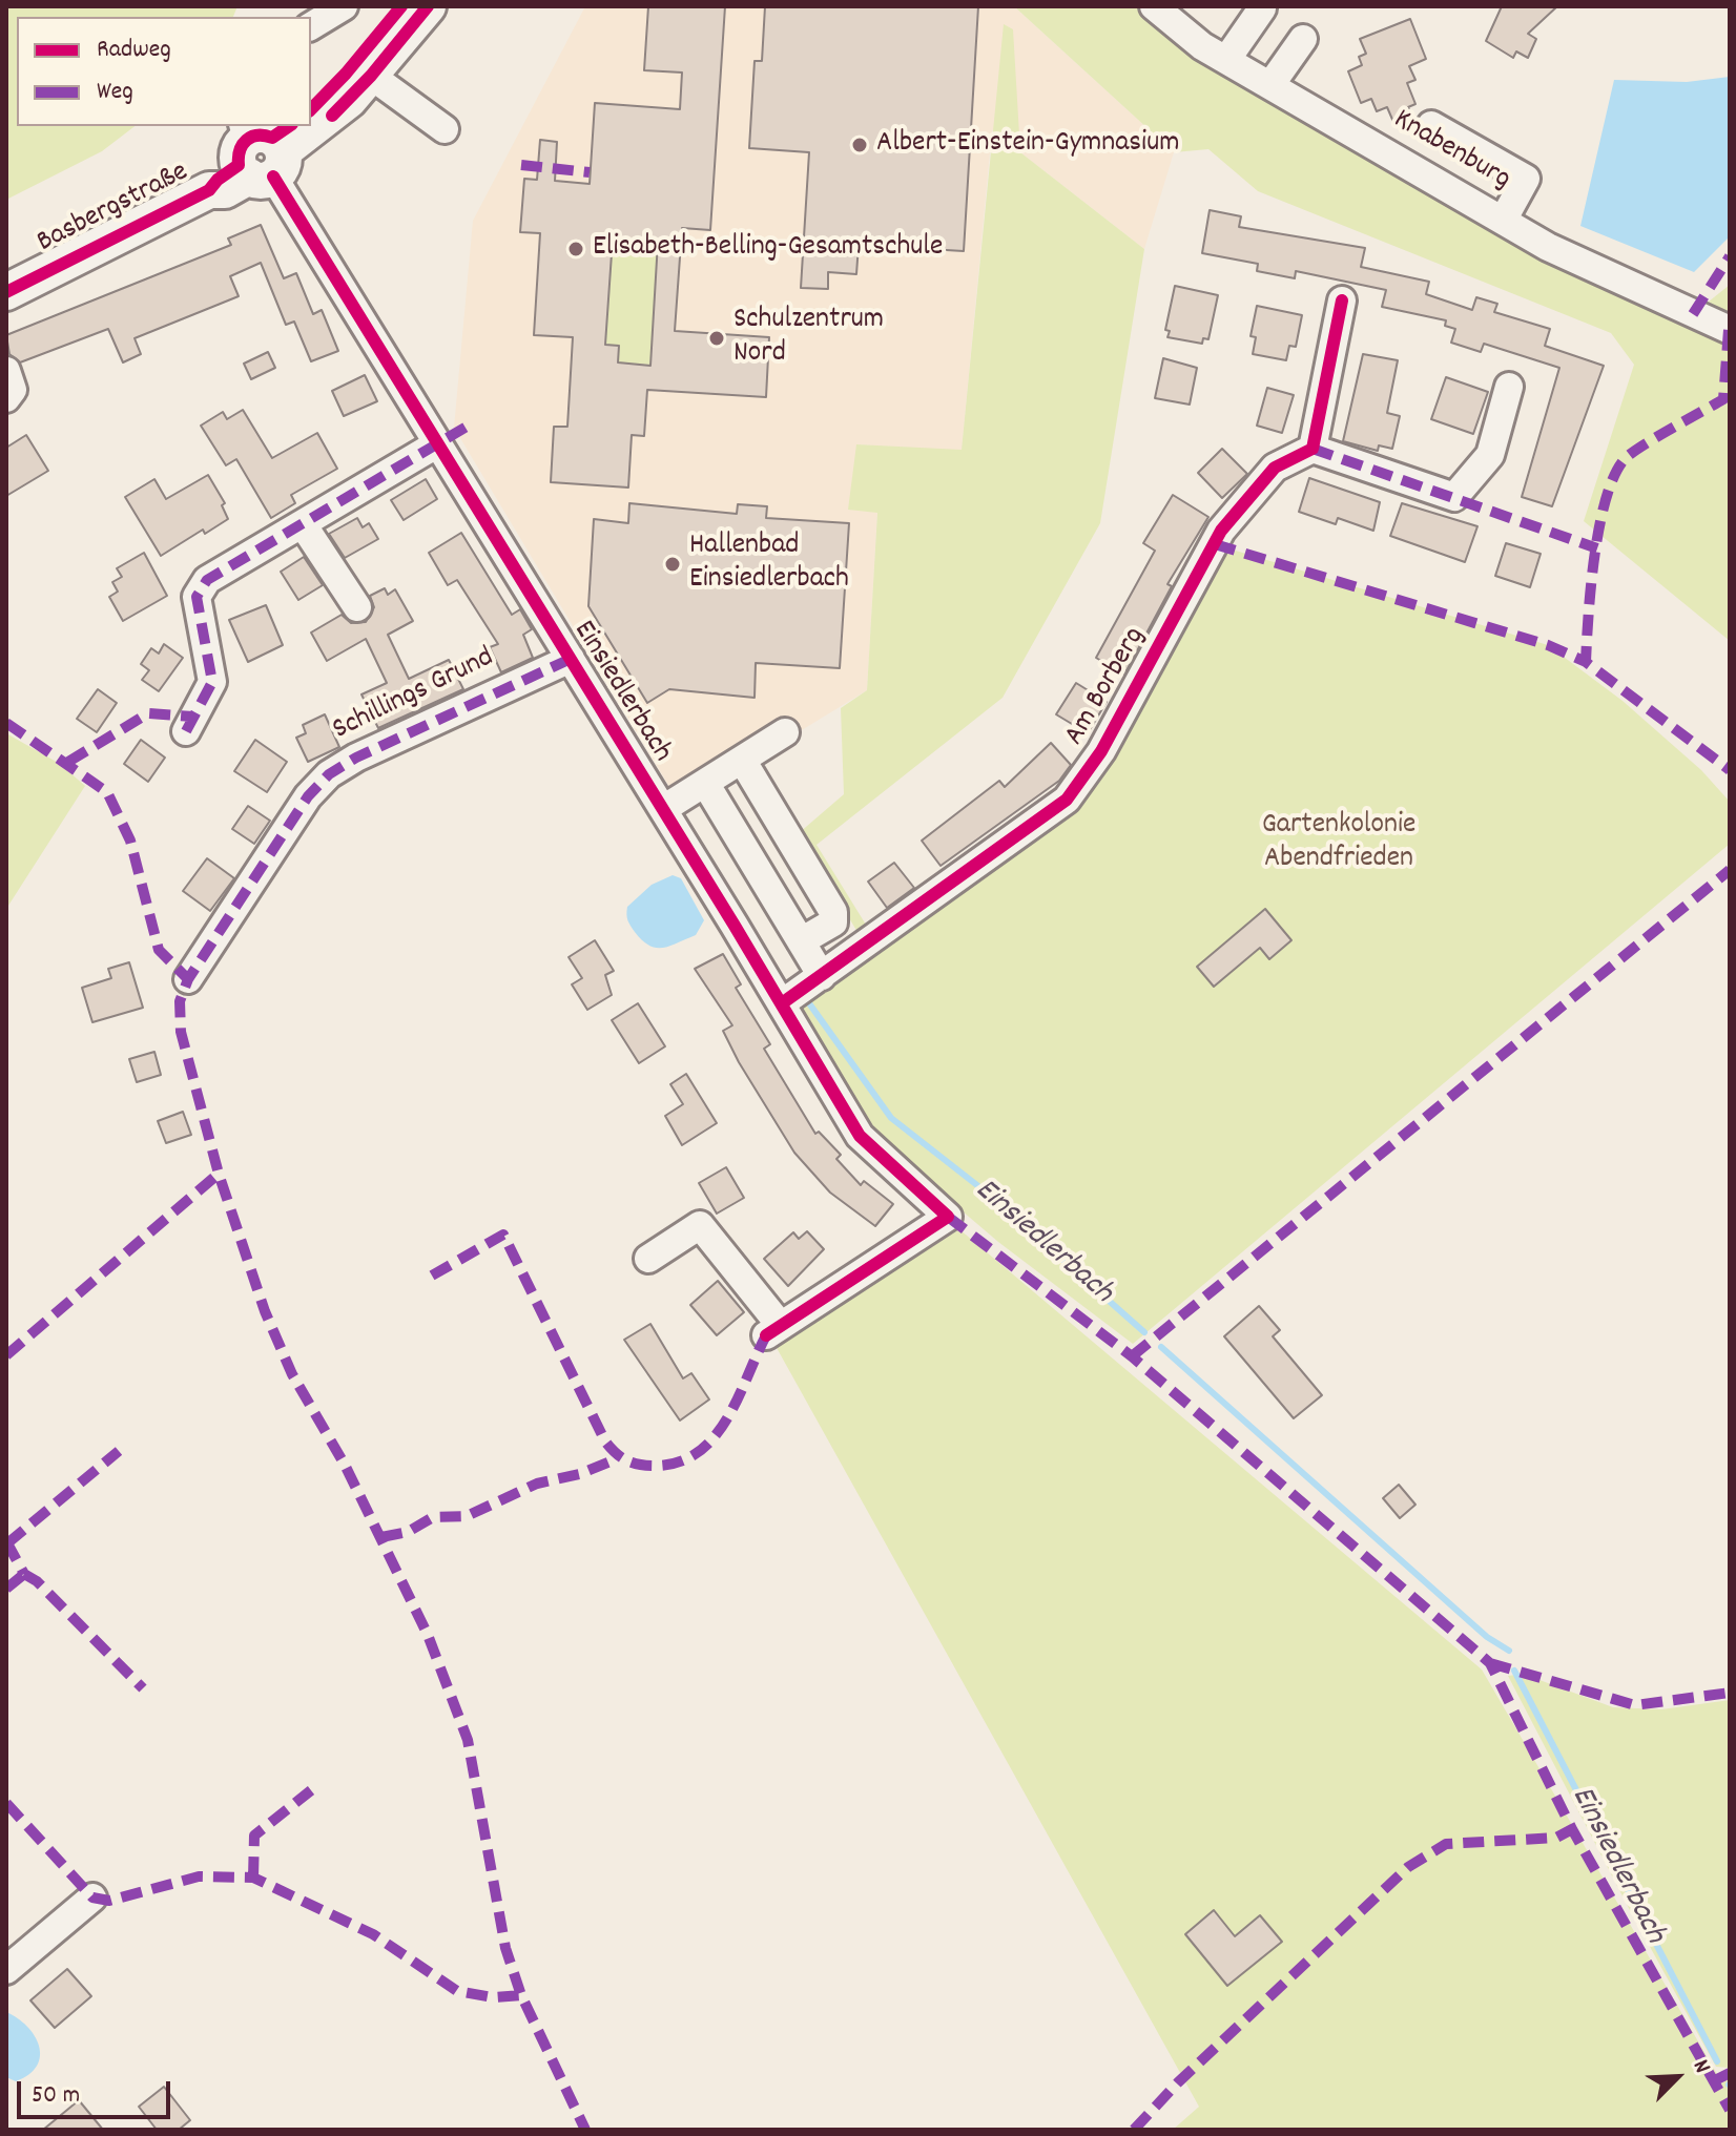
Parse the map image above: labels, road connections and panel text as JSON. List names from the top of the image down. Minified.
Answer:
{"streets":{"main road":["Basbergstraße"],"street":["Knabenburg","Am Borberg","Einsiedlerbach","Schillings Grund"]},"crossings":[["Basbergstraße","Einsiedlerbach"],["Am Borberg","Einsiedlerbach"],["Einsiedlerbach","Schillings Grund"]],"water":["Einsiedlerbach"],"parks":["Gartenkolonie Abendfrieden"],"places":["Albert-Einstein-Gymnasium","Elisabeth-Belling-Gesamtschule","Schulzentrum Nord","Hallenbad Einsiedlerbach"],"legend":["Radweg","Weg"],"scale_bar":"50 m","north":"top right"}
